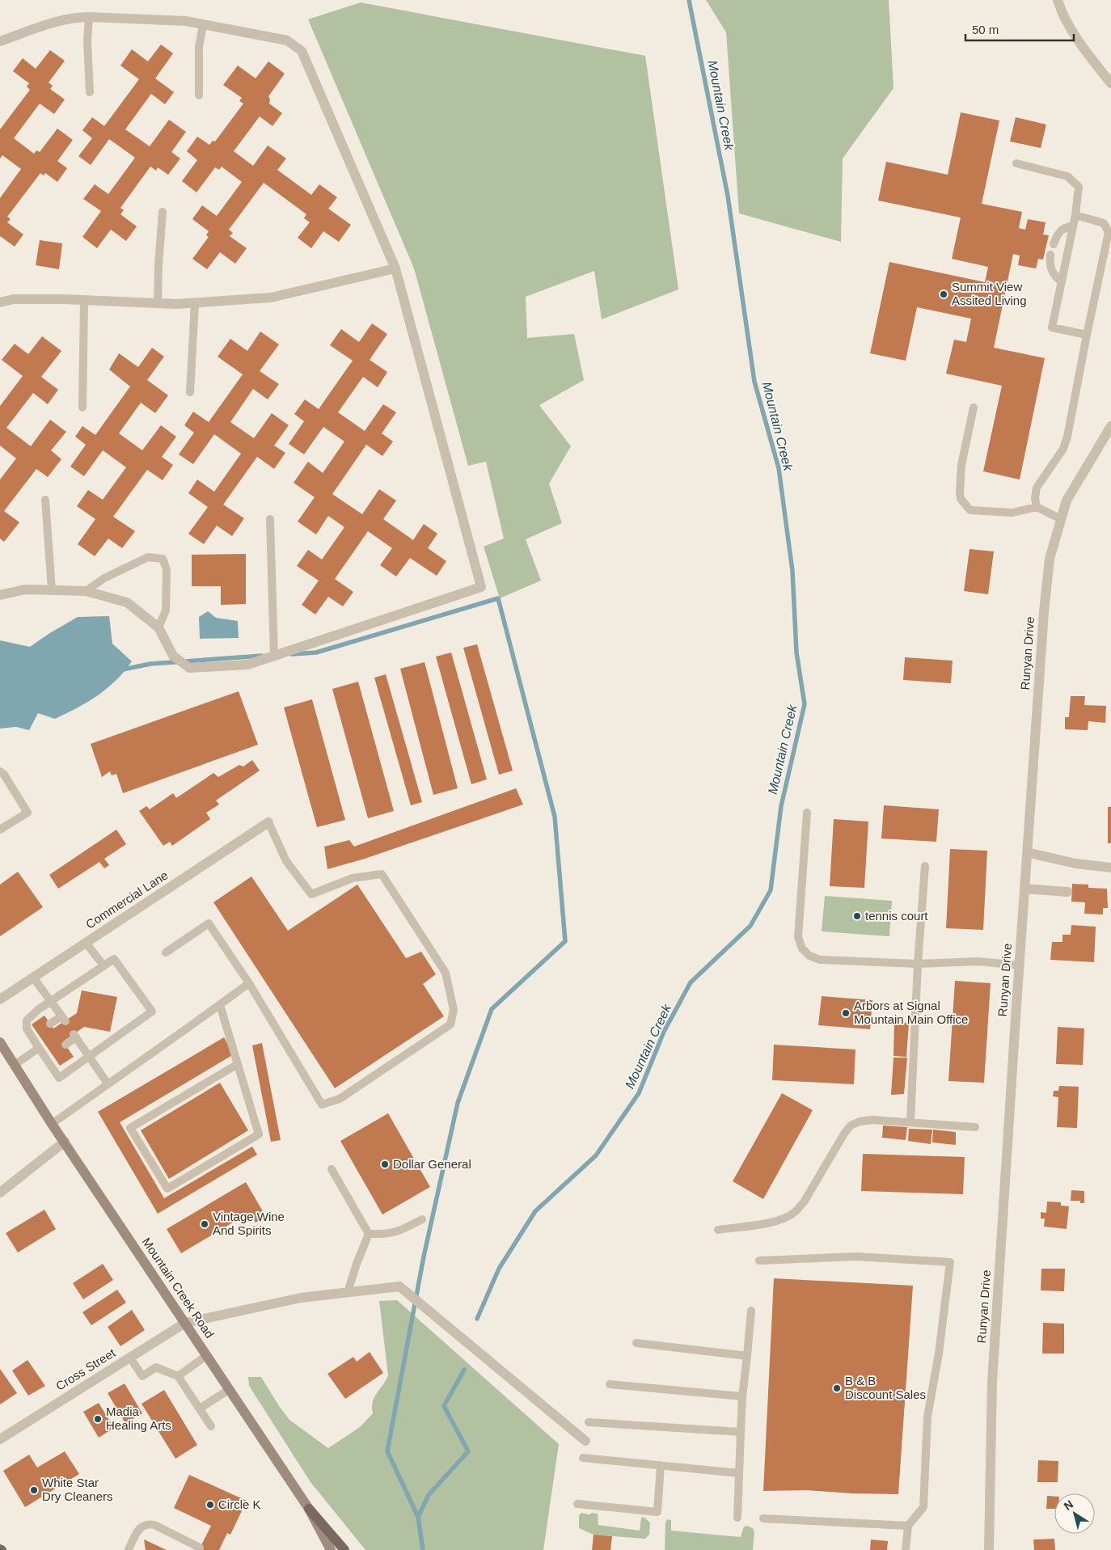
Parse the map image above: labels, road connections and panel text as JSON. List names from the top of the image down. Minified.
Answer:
{"streets":{"main road":["Mountain Creek Road"],"street":["Runyan Drive","Commercial Lane","Cross Street"]},"crossings":[["Mountain Creek Road","Cross Street"]],"water":["Mountain Creek"],"places":["Summit View Assited Living","tennis court","Arbors at Signal Mountain Main Office","Dollar General","Vintage Wine And Spirits","B & B Discount Sales","Madia Healing Arts","White Star Dry Cleaners","Circle K"],"scale_bar":"50 m","north":"top left"}
